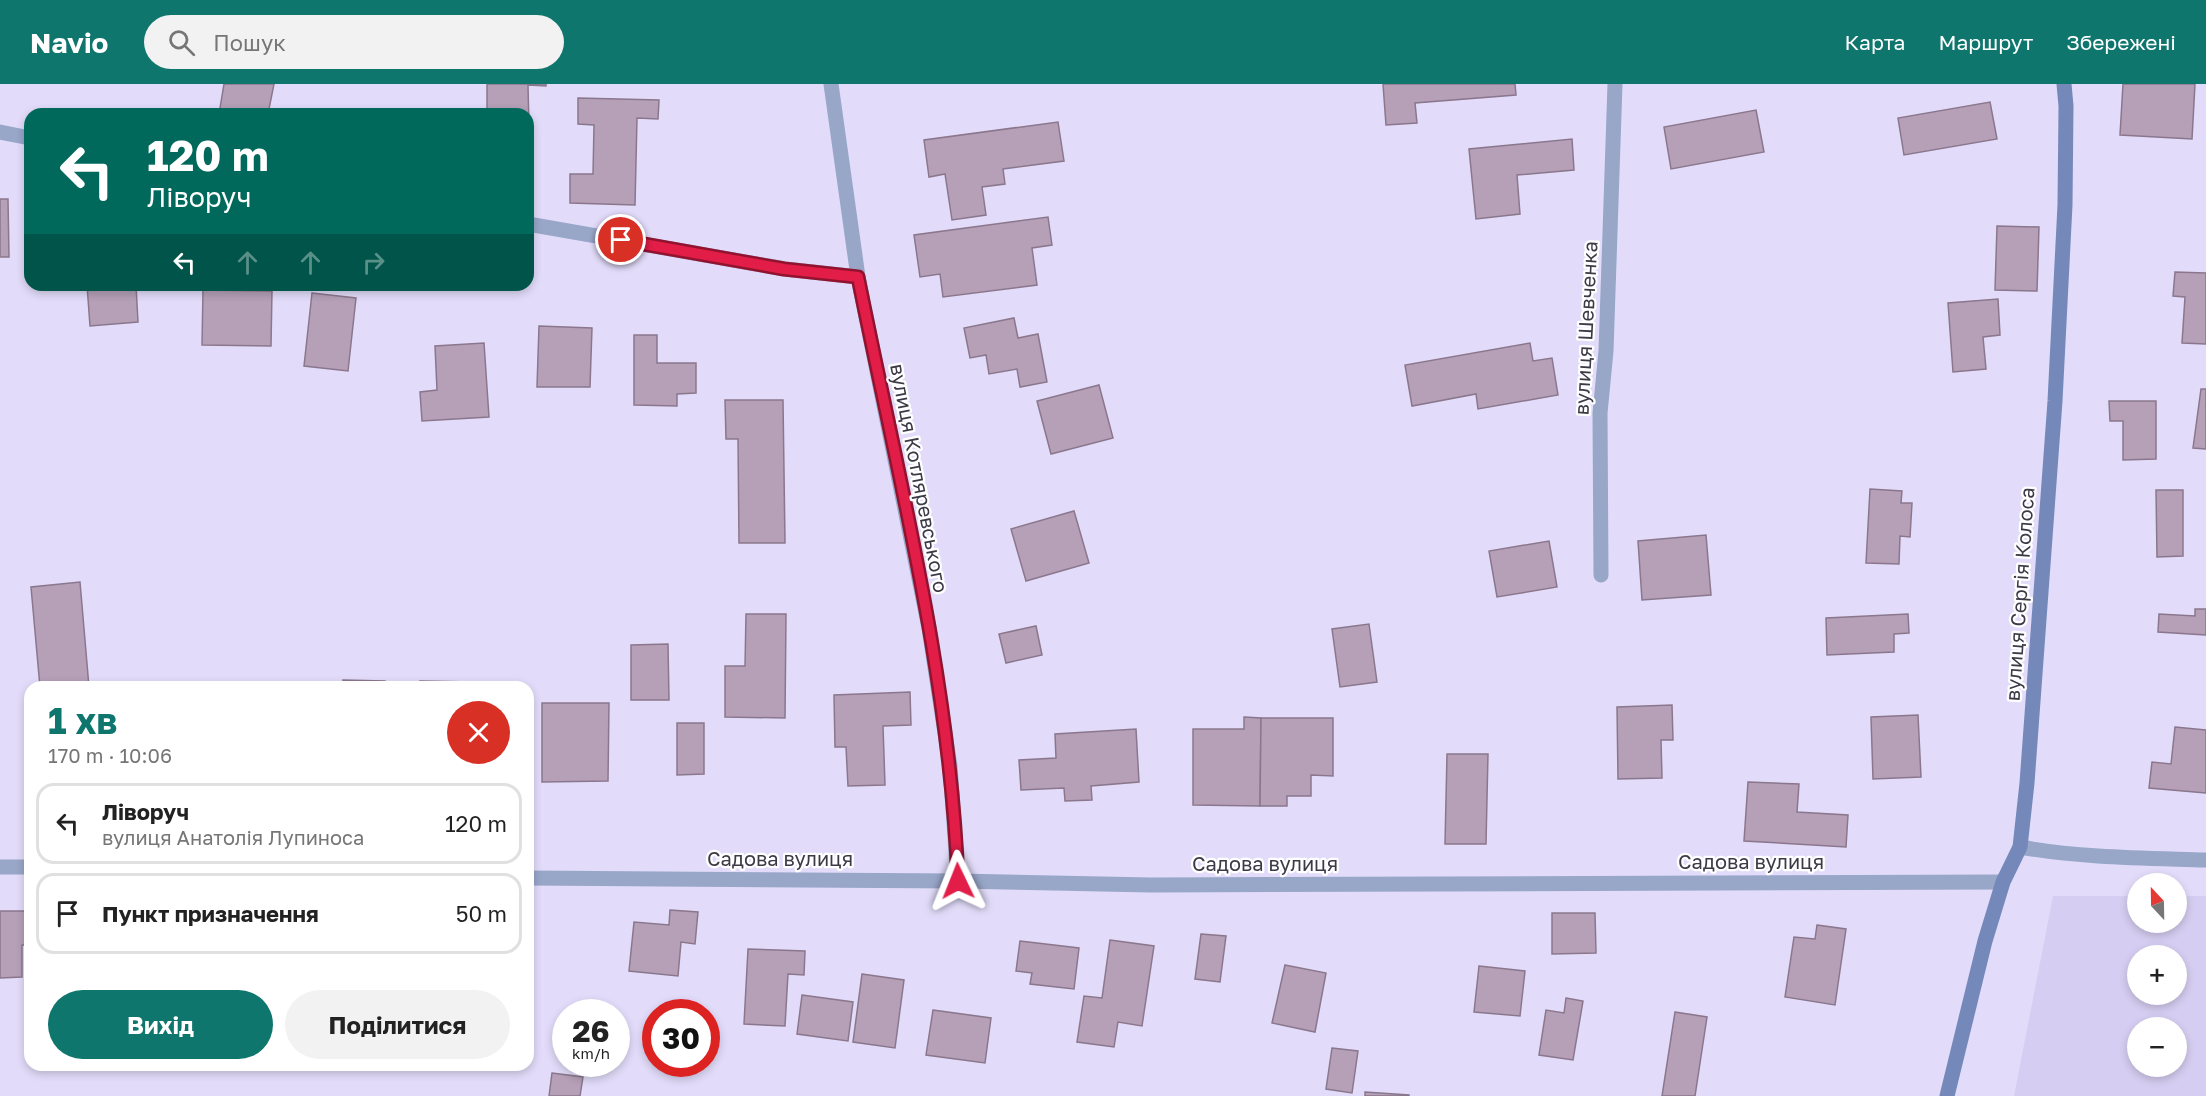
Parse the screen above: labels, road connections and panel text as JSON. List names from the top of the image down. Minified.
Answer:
{"streets":{"street":["вулиця Шевченка","вулиця Котляревського","вулиця Сергія Колоса","Садова вулиця"]},"crossings":[["вулиця Котляревського","Садова вулиця"],["вулиця Сергія Колоса","Садова вулиця"]],"north":"top","page":{"header":"Navio","search":"Пошук","nav":["Карта","Маршрут","Збережені"],"turn":["120 m","Ліворуч"],"heading":["1 хв","170 m · 10:06"],"list":[{"name":"Ліворуч","note":"вулиця Анатолія Лупиноса","value":"120 m"},{"name":"Пункт призначення","value":"50 m"}],"map_buttons":["+","−"],"buttons":["Вихід","Поділитися"],"speed":"26 km/h","limit":"30"}}
